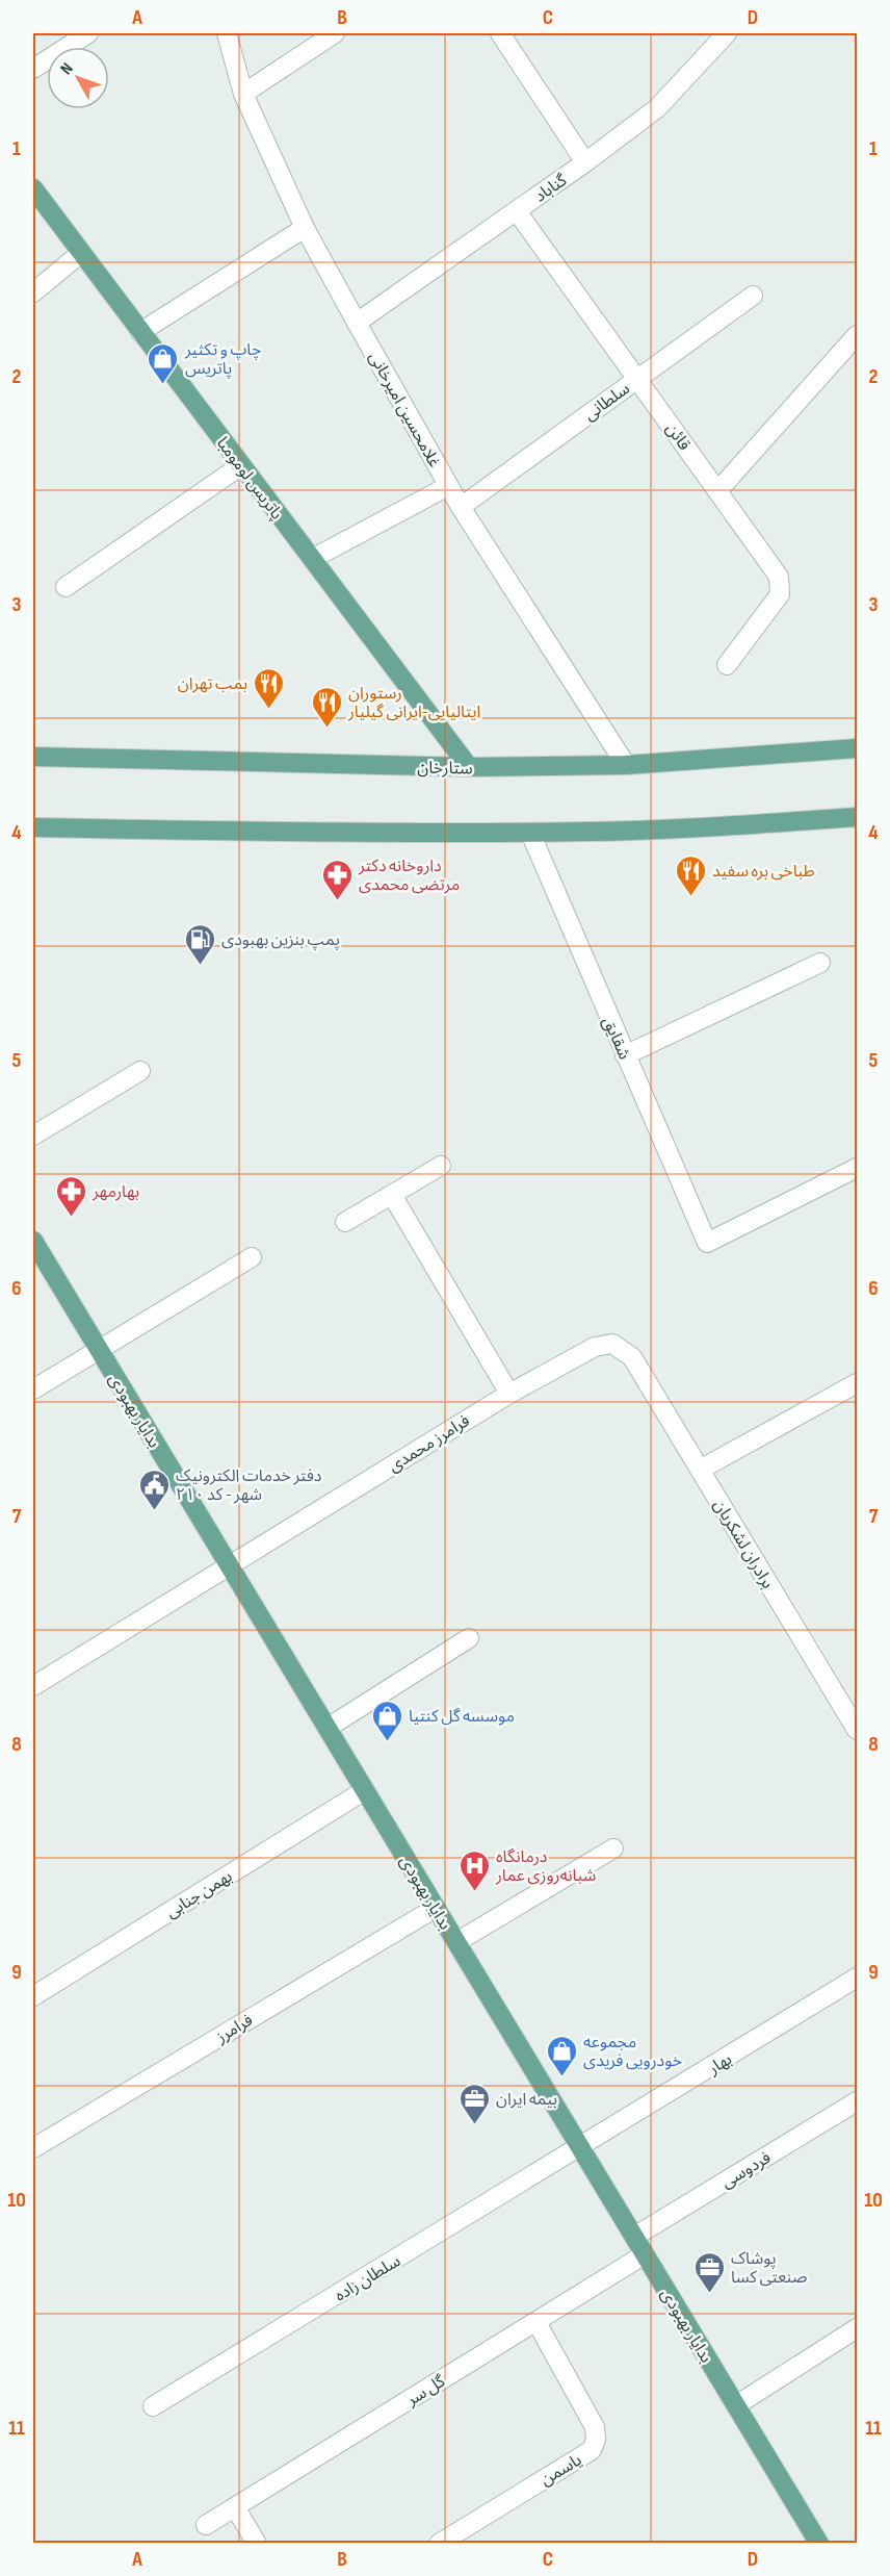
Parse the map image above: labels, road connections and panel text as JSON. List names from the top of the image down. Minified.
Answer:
{"streets":{"main road":["پاتریس لومومبا","ستارخان","بدایار بهبودی"],"street":["گناباد","سلطانی","غلامحسین امیرخانی","قائن","شقایق","فرامرز محمدی","برادران لشکریان","بهمن جنابی","فرامرز","بهار","فردوسی","سلطان زاده","گل سر","یاسمن"]},"crossings":[["گناباد","غلامحسین امیرخانی"],["گناباد","قائن"],["سلطانی","غلامحسین امیرخانی"],["سلطانی","قائن"],["غلامحسین امیرخانی","ستارخان"],["پاتریس لومومبا","ستارخان"],["بدایار بهبودی","فرامرز محمدی"],["بدایار بهبودی","بهمن جنابی"],["بدایار بهبودی","فرامرز"],["بدایار بهبودی","بهار"],["بدایار بهبودی","فردوسی"],["بدایار بهبودی","سلطان زاده"],["بدایار بهبودی","گل سر"],["فرامرز محمدی","برادران لشکریان"],["بهار","سلطان زاده"],["گل سر","یاسمن"]],"places":{"shop":["چاپ و تکثیر پاتریس","موسسه گل کنتیا","مجموعه خودرویی فریدی"],"restaurant":["بمب تهران","رستوران ایتالیایی-ایرانی گیلیار","طباخی بره سفید"],"pharmacy":["داروخانه دکتر مرتضی محمدی","بهارمهر"],"fuel station":["پمپ بنزین بهبودی"],"public building":["دفتر خدمات الکترونیک شهر - کد ۲۱۰"],"hospital":["درمانگاه شبانه‌روزی عمار"],"office":["بیمه ایران","پوشاک صنعتی کسا"]},"north":"top left","grid":{"columns":["A","B","C","D"],"rows":["1","2","3","4","5","6","7","8","9","10","11"]}}
